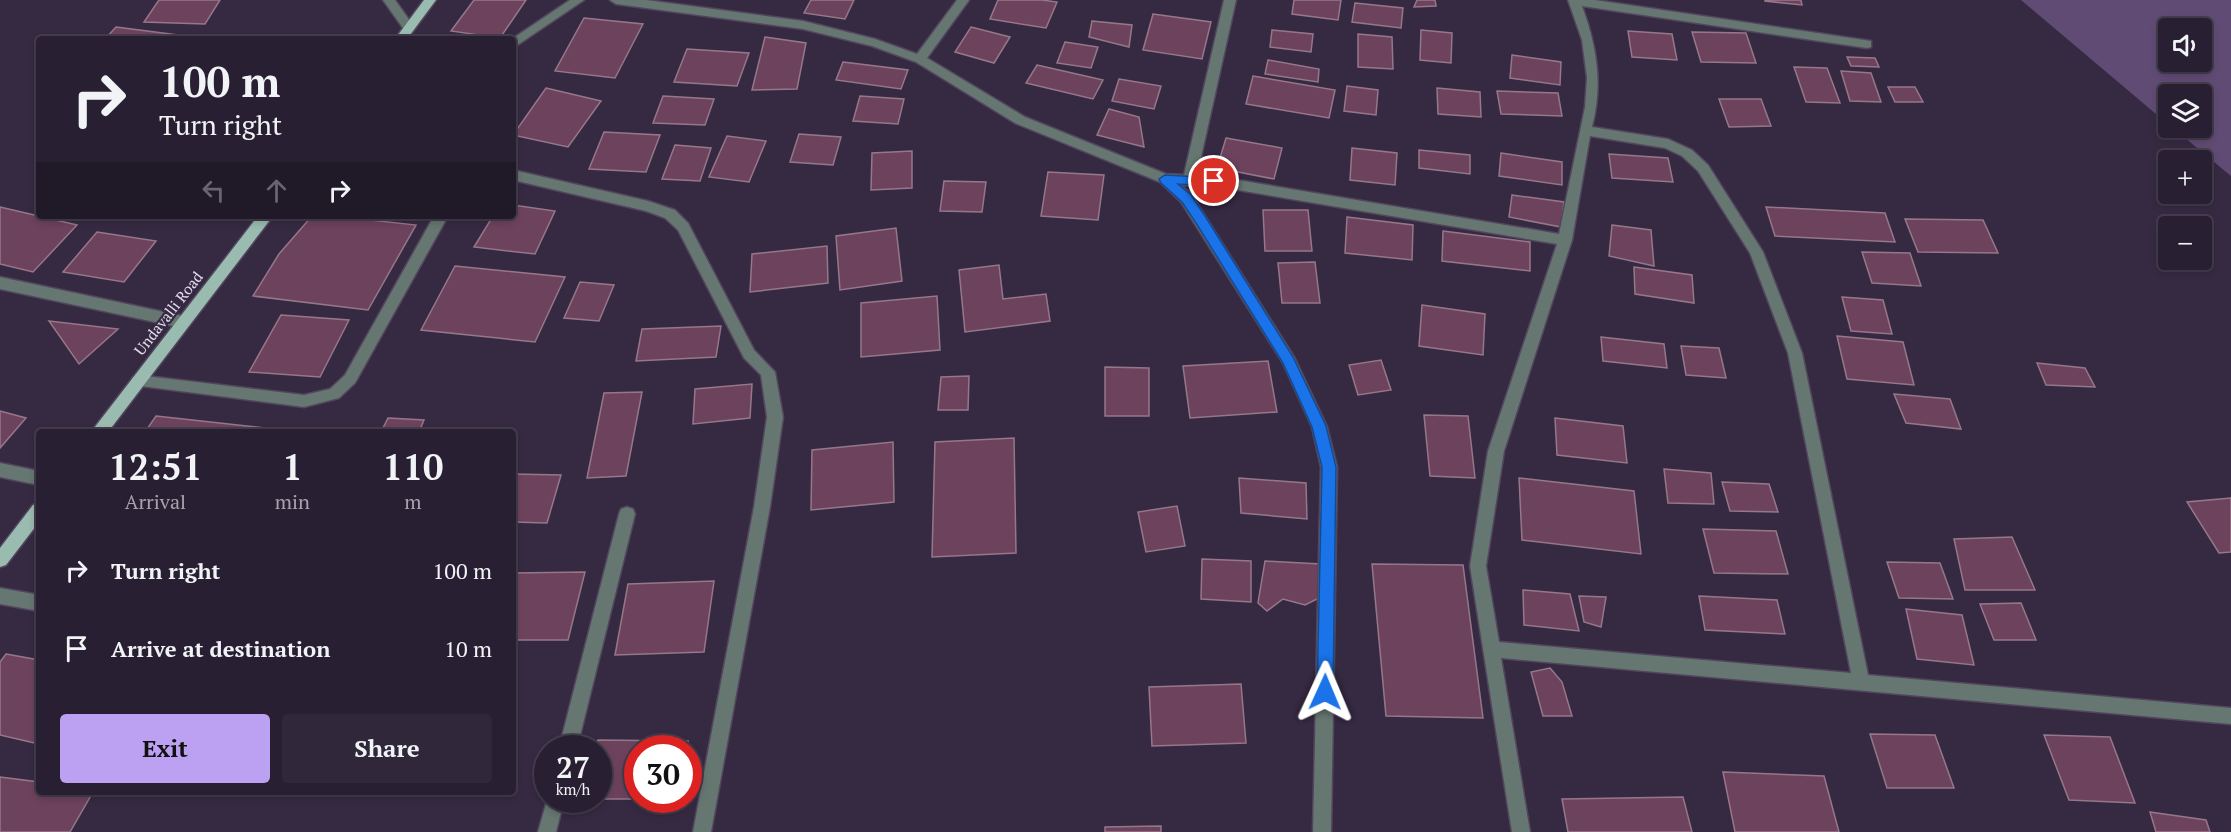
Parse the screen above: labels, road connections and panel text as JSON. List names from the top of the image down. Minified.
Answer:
{"streets":{"main road":["Undavalli Road"]},"page":{"map_buttons":["+","−"],"turn":["100 m","Turn right"],"eta":["12:51","Arrival","1","min","110","m"],"list":[{"name":"Turn right","value":"100 m"},{"name":"Arrive at destination","value":"10 m"}],"buttons":["Exit","Share"],"speed":"27 km/h","limit":"30"}}
